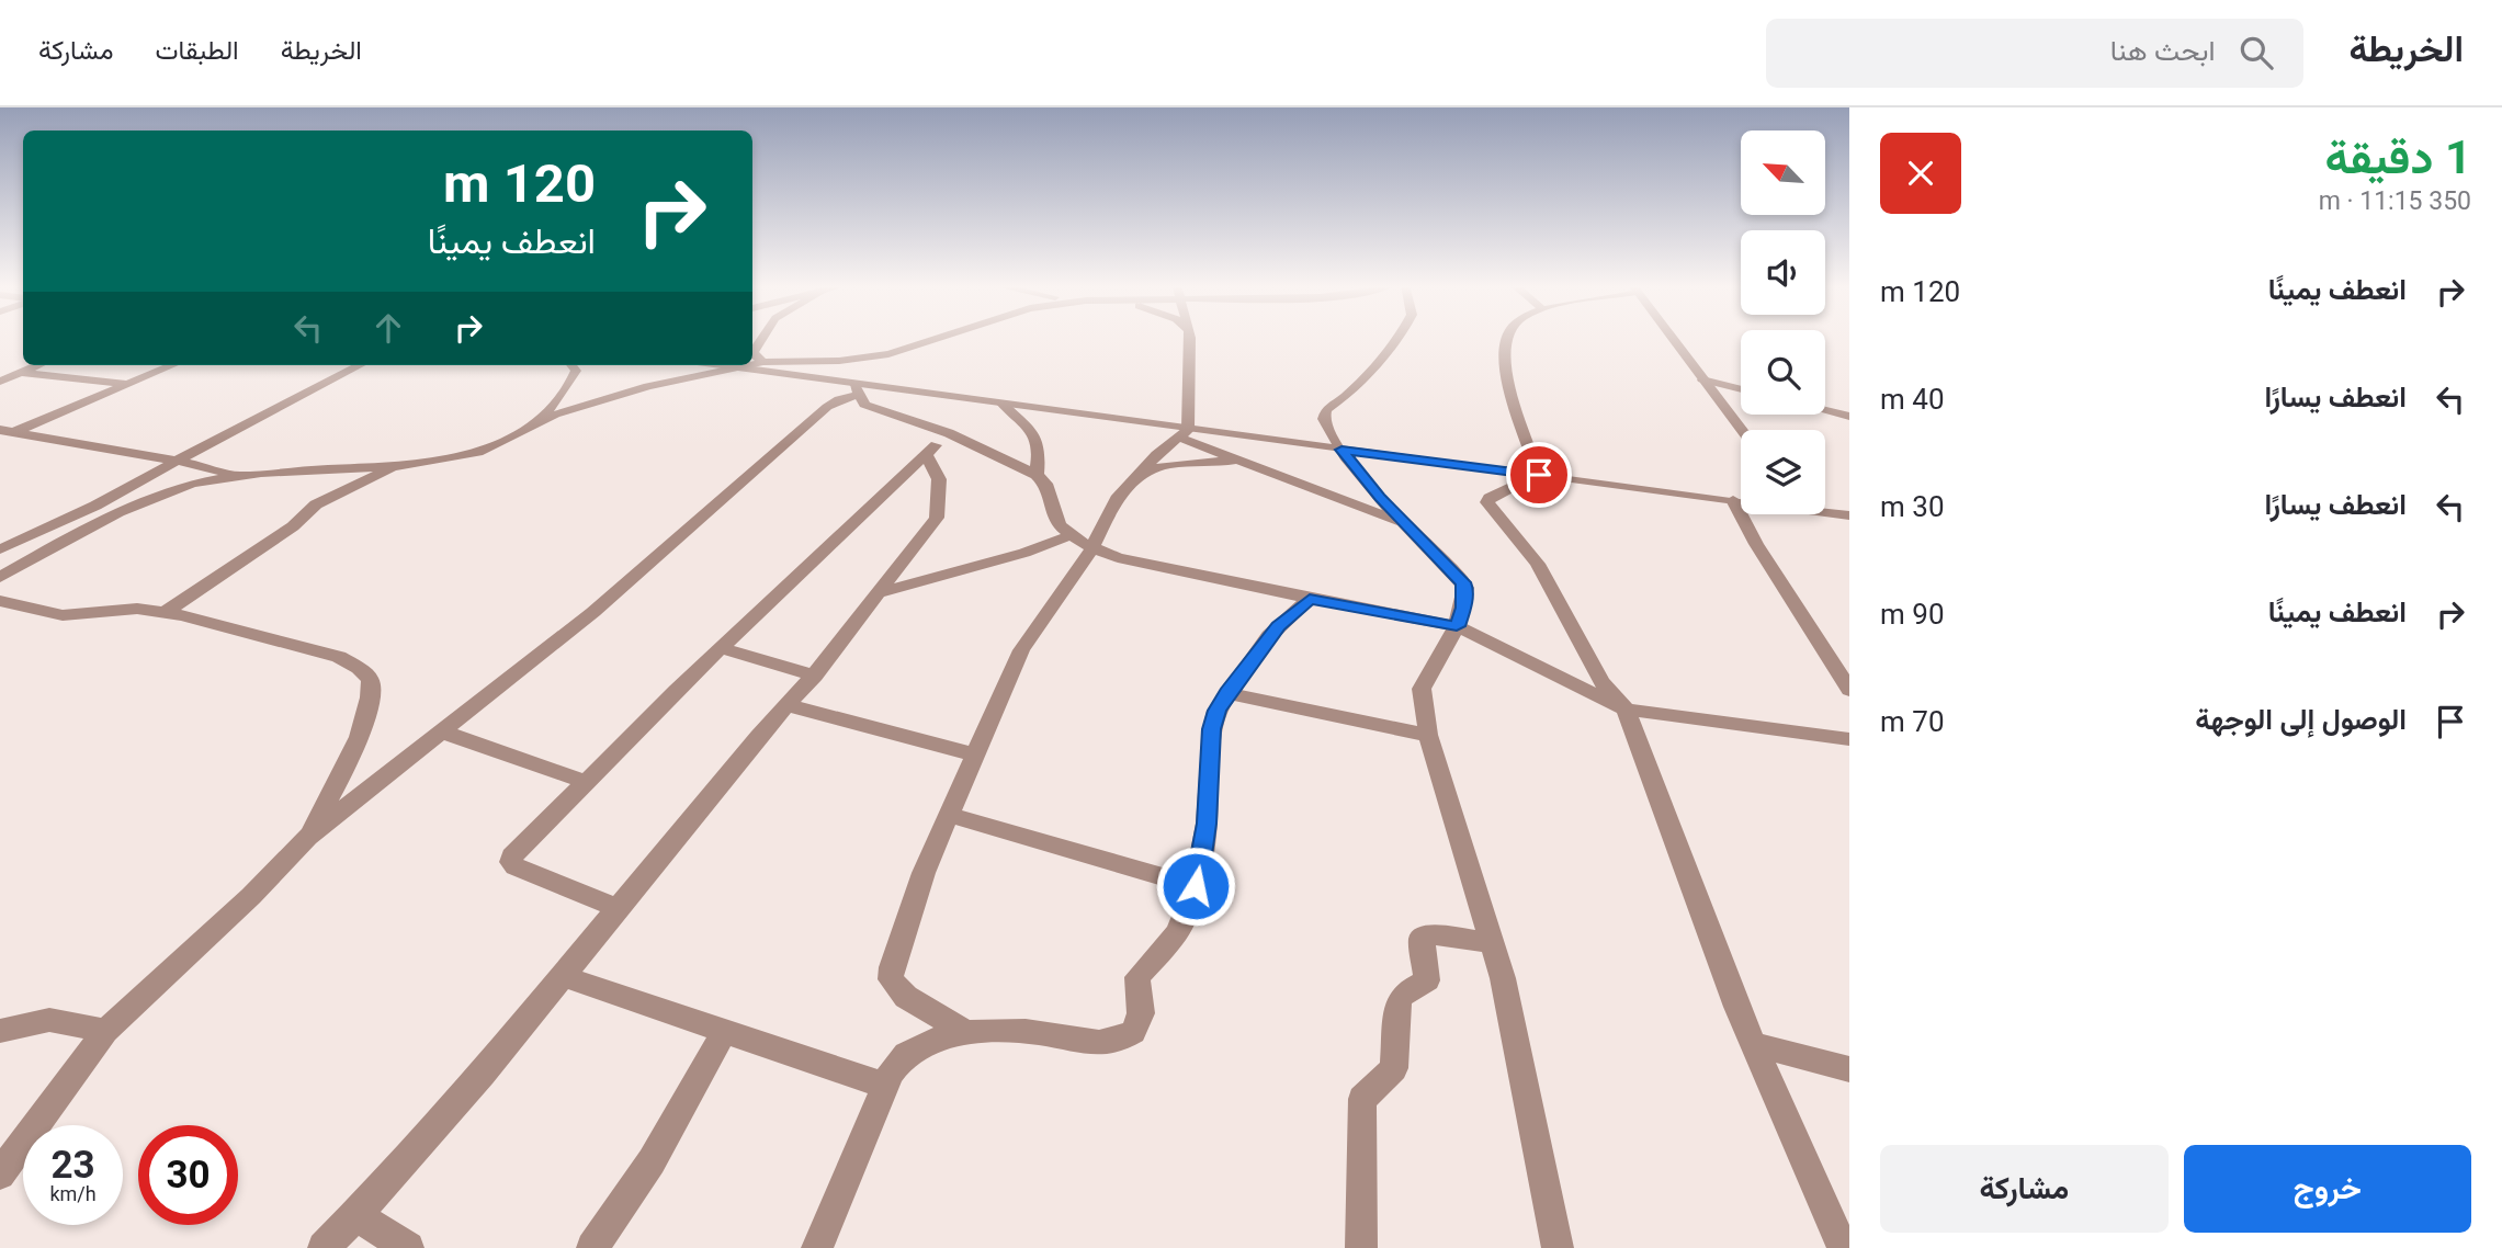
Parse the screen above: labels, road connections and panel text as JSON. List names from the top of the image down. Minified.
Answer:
{"north":"top left","page":{"header":"الخريطة","search":"ابحث هنا","nav":["الخريطة","الطبقات","مشاركة"],"heading":["1 دقيقة","350 m · 11:15"],"turn":["120 m","انعطف يمينًا"],"list":[{"name":"انعطف يمينًا","value":"120 m"},{"name":"انعطف يسارًا","value":"40 m"},{"name":"انعطف يسارًا","value":"30 m"},{"name":"انعطف يمينًا","value":"90 m"},{"name":"الوصول إلى الوجهة","value":"70 m"}],"speed":"23 km/h","limit":"30","buttons":["خروج","مشاركة"]}}
